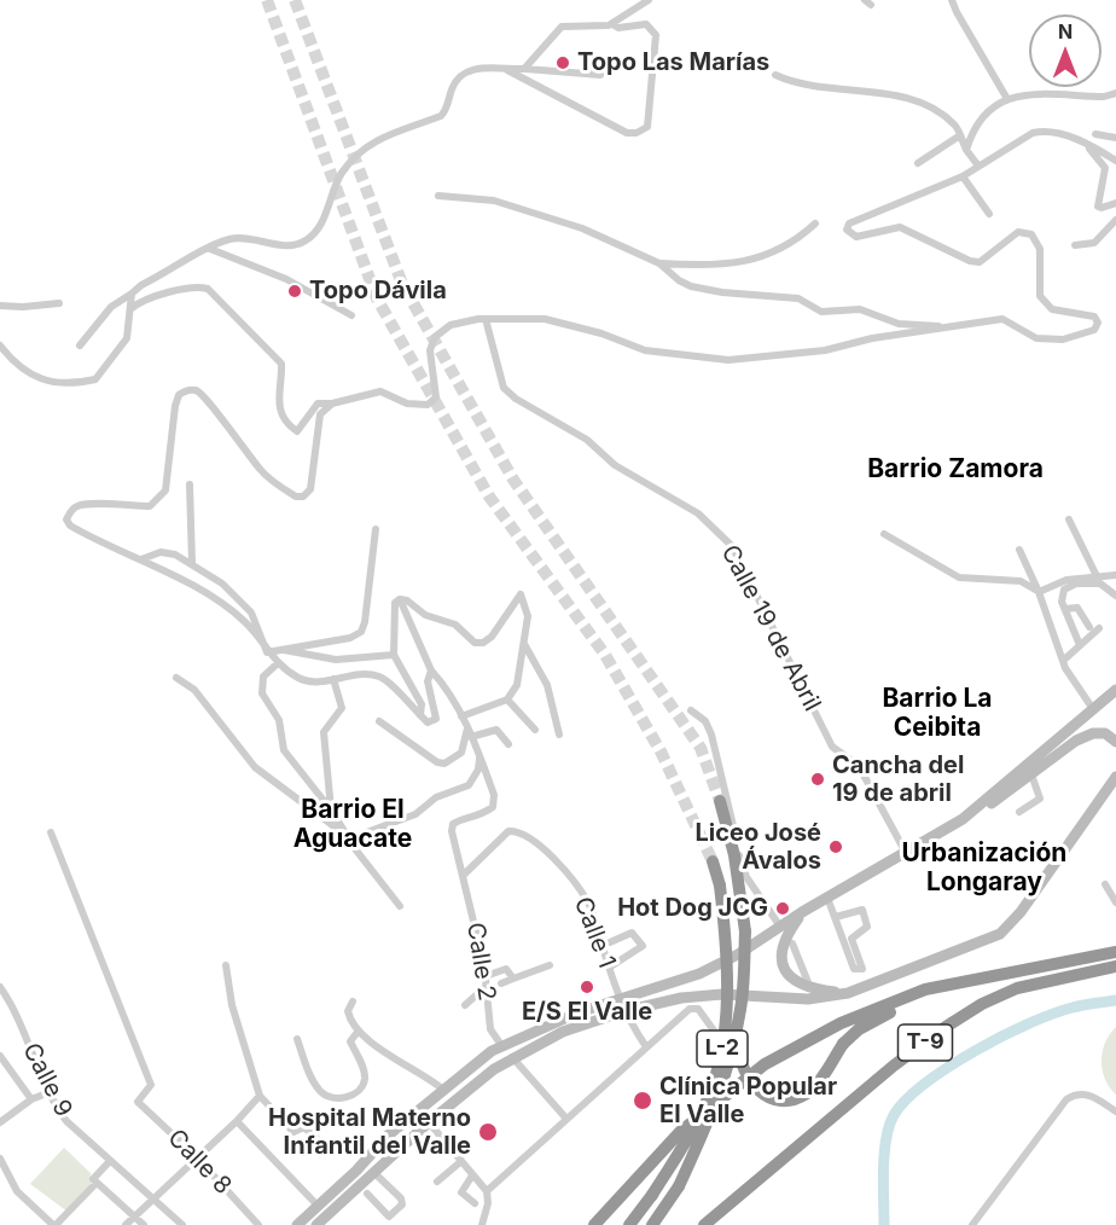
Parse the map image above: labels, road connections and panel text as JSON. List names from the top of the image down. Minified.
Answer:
{"streets":{"highway":["T-9","L-2"],"street":["Calle 19 de Abril","Calle 1","Calle 2","Calle 9","Calle 8"]},"crossings":[["Calle 1","Calle 2"]],"districts":["Barrio Zamora","Barrio La Ceibita","Barrio El Aguacate","Urbanización Longaray"],"places":["Topo Las Marías","Topo Dávila","Cancha del 19 de abril","Liceo José Ávalos","Hot Dog JCG","E/S El Valle","Clínica Popular El Valle","Hospital Materno Infantil del Valle"],"north":"top"}
